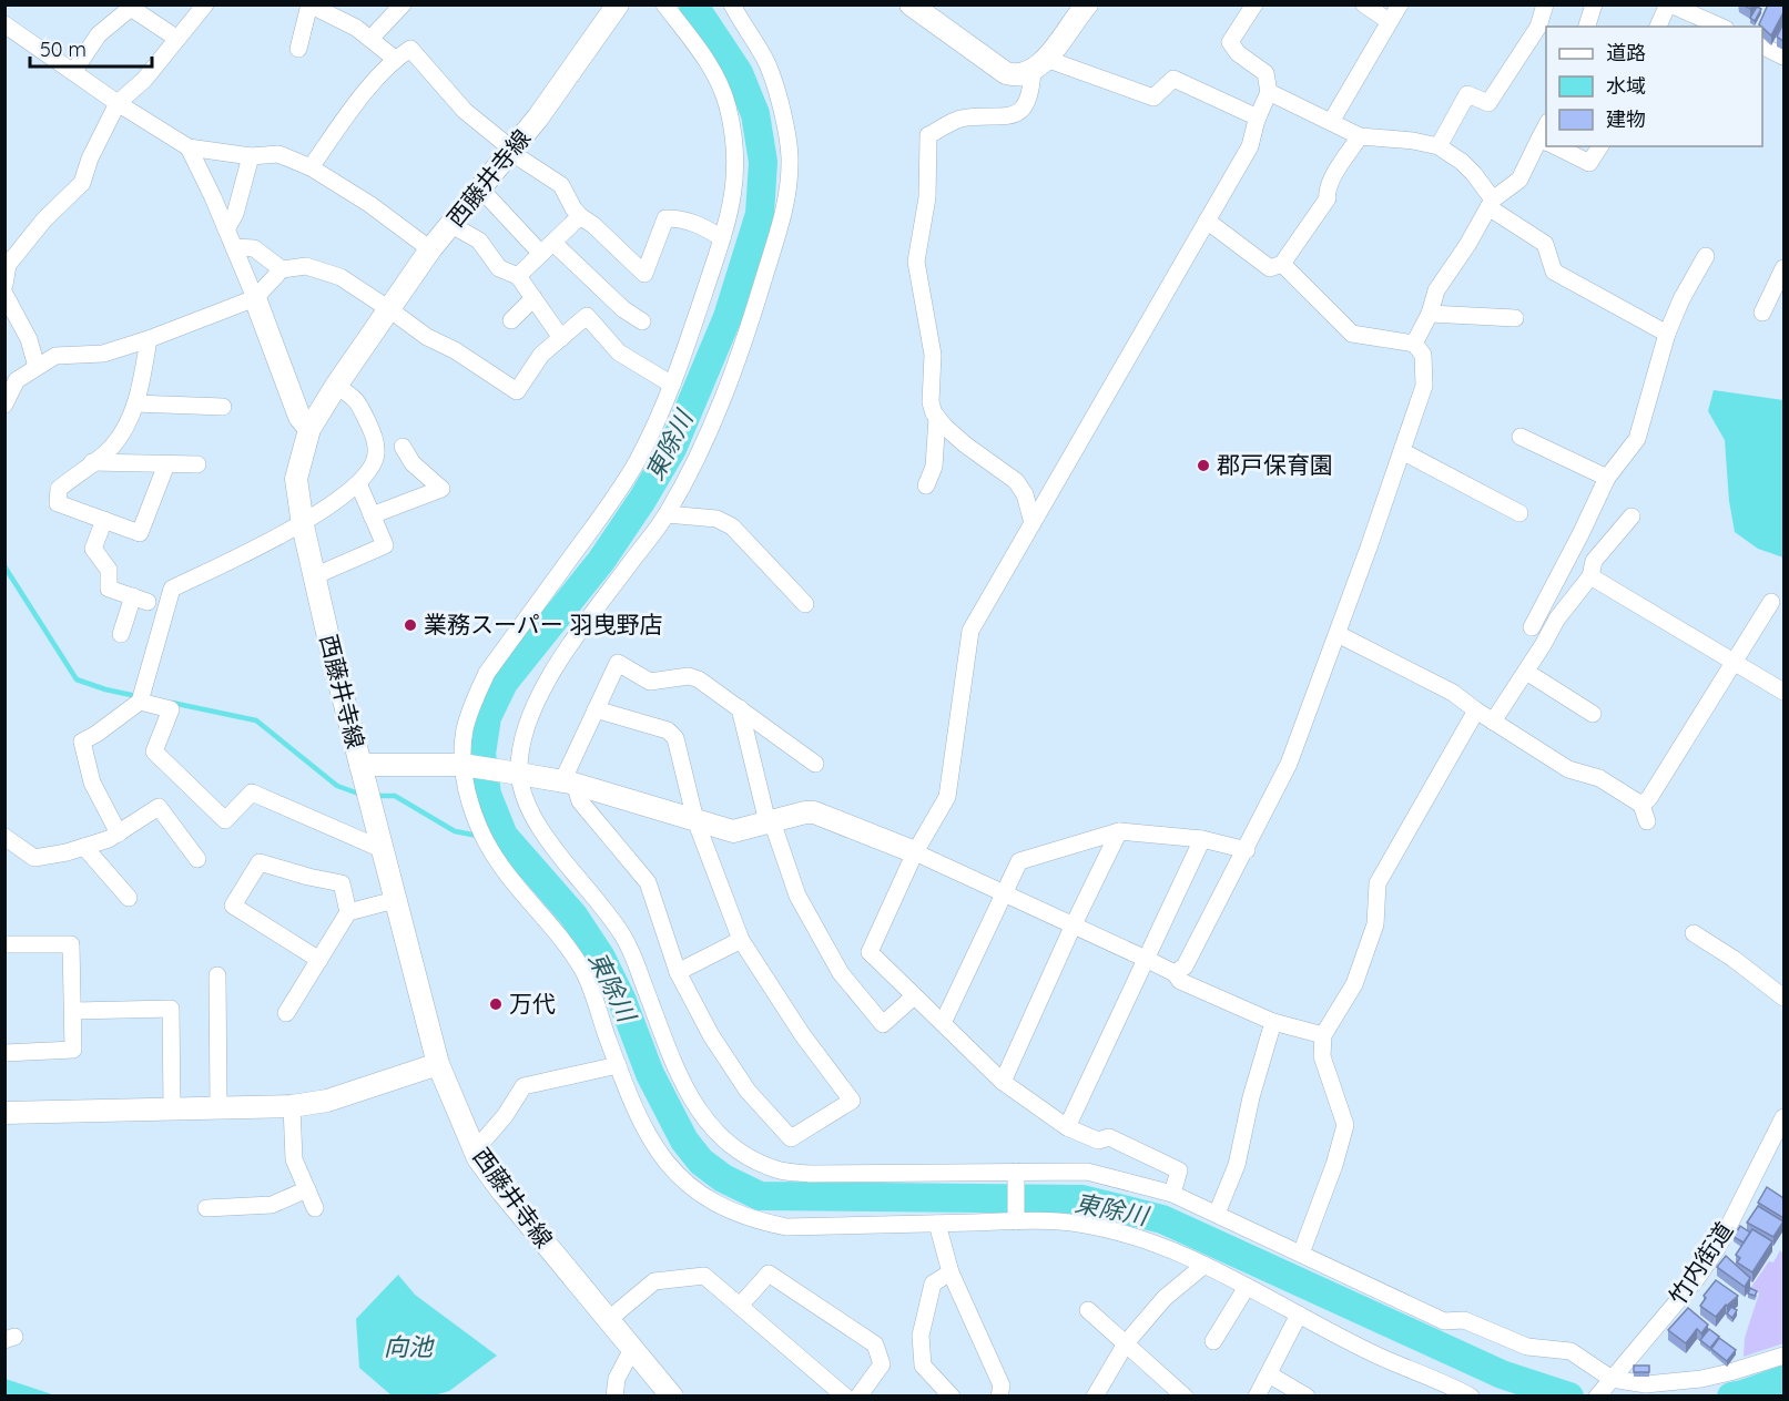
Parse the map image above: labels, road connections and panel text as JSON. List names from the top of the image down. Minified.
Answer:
{"streets":{"main road":["西藤井寺線"],"street":["竹内街道"]},"water":["東除川","向池"],"places":["郡戸保育園","業務スーパー 羽曳野店","万代"],"legend":["道路","水域","建物"],"scale_bar":"50 m"}
